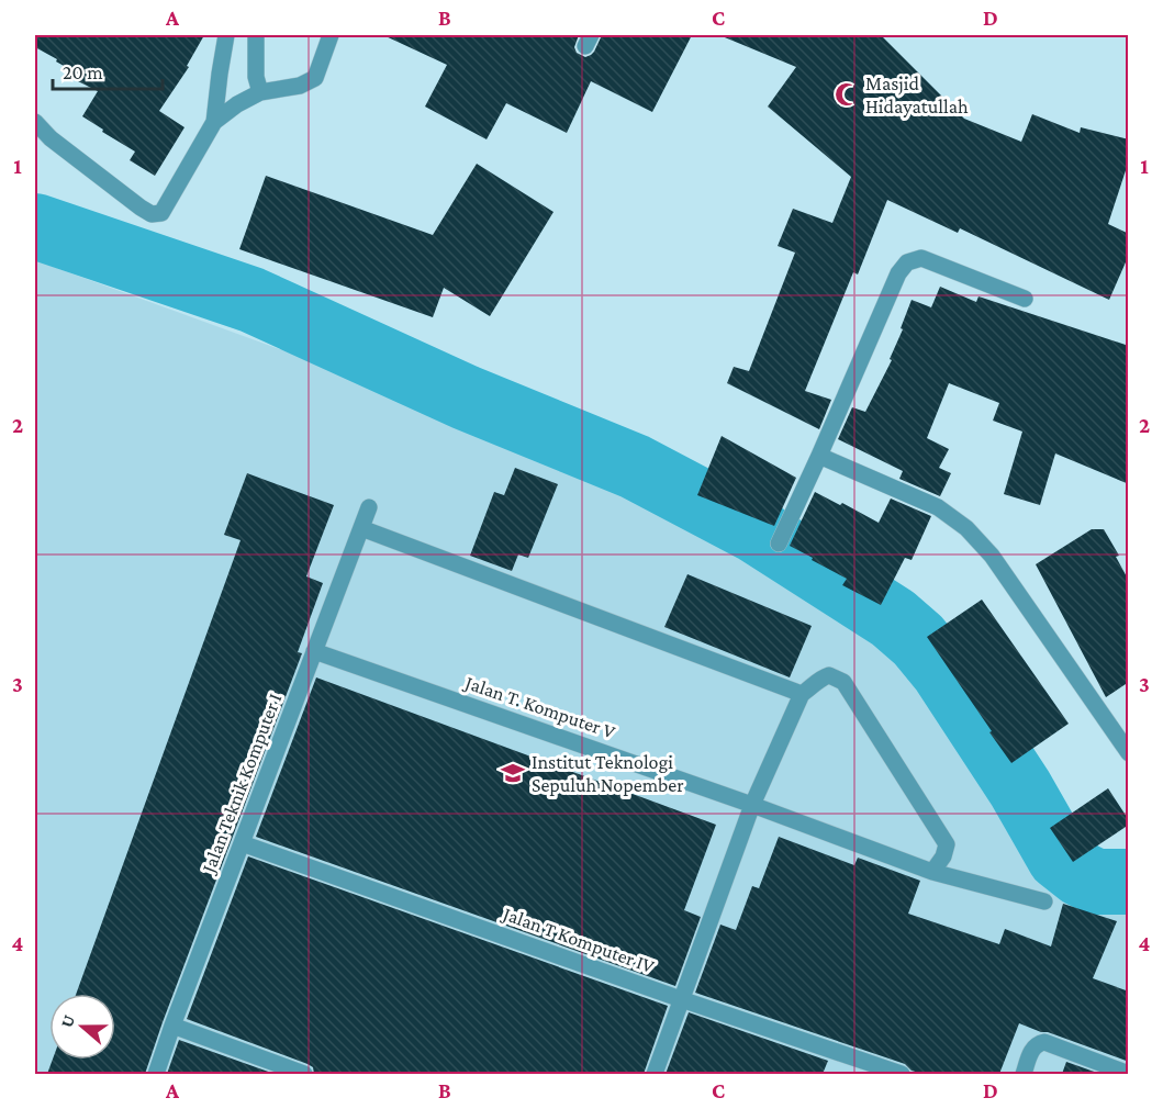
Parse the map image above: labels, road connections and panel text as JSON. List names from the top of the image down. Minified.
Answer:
{"streets":{"street":["Jalan T. Komputer V","Jalan Teknik Komputer I","Jalan T Komputer IV"]},"crossings":[["Jalan T. Komputer V","Jalan Teknik Komputer I"],["Jalan Teknik Komputer I","Jalan T Komputer IV"]],"places":{"mosque":["Masjid Hidayatullah"],"school or university":["Institut Teknologi Sepuluh Nopember"]},"scale_bar":"20 m","north":"left","grid":{"columns":["A","B","C","D"],"rows":["1","2","3","4"]}}
